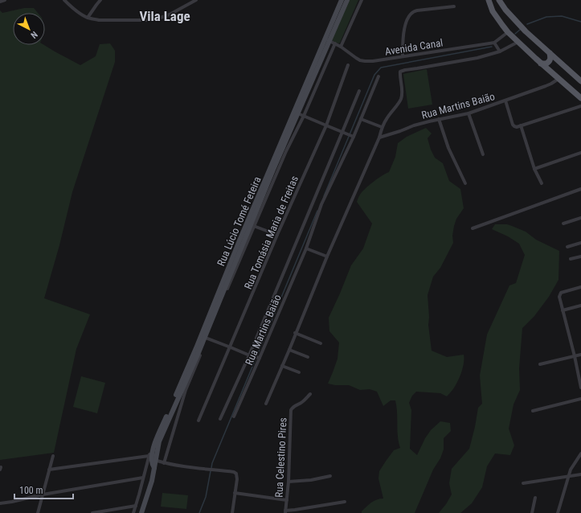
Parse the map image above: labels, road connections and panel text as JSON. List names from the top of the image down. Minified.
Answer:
{"streets":{"main road":["Rua Lúcio Tomé Feteira"],"street":["Avenida Canal","Rua Martins Baião","Rua Tomásia Maria de Freitas","Rua Celestino Pires"]},"crossings":[["Avenida Canal","Rua Lúcio Tomé Feteira"]],"districts":["Vila Lage"],"scale_bar":"100 m","north":"bottom right"}
